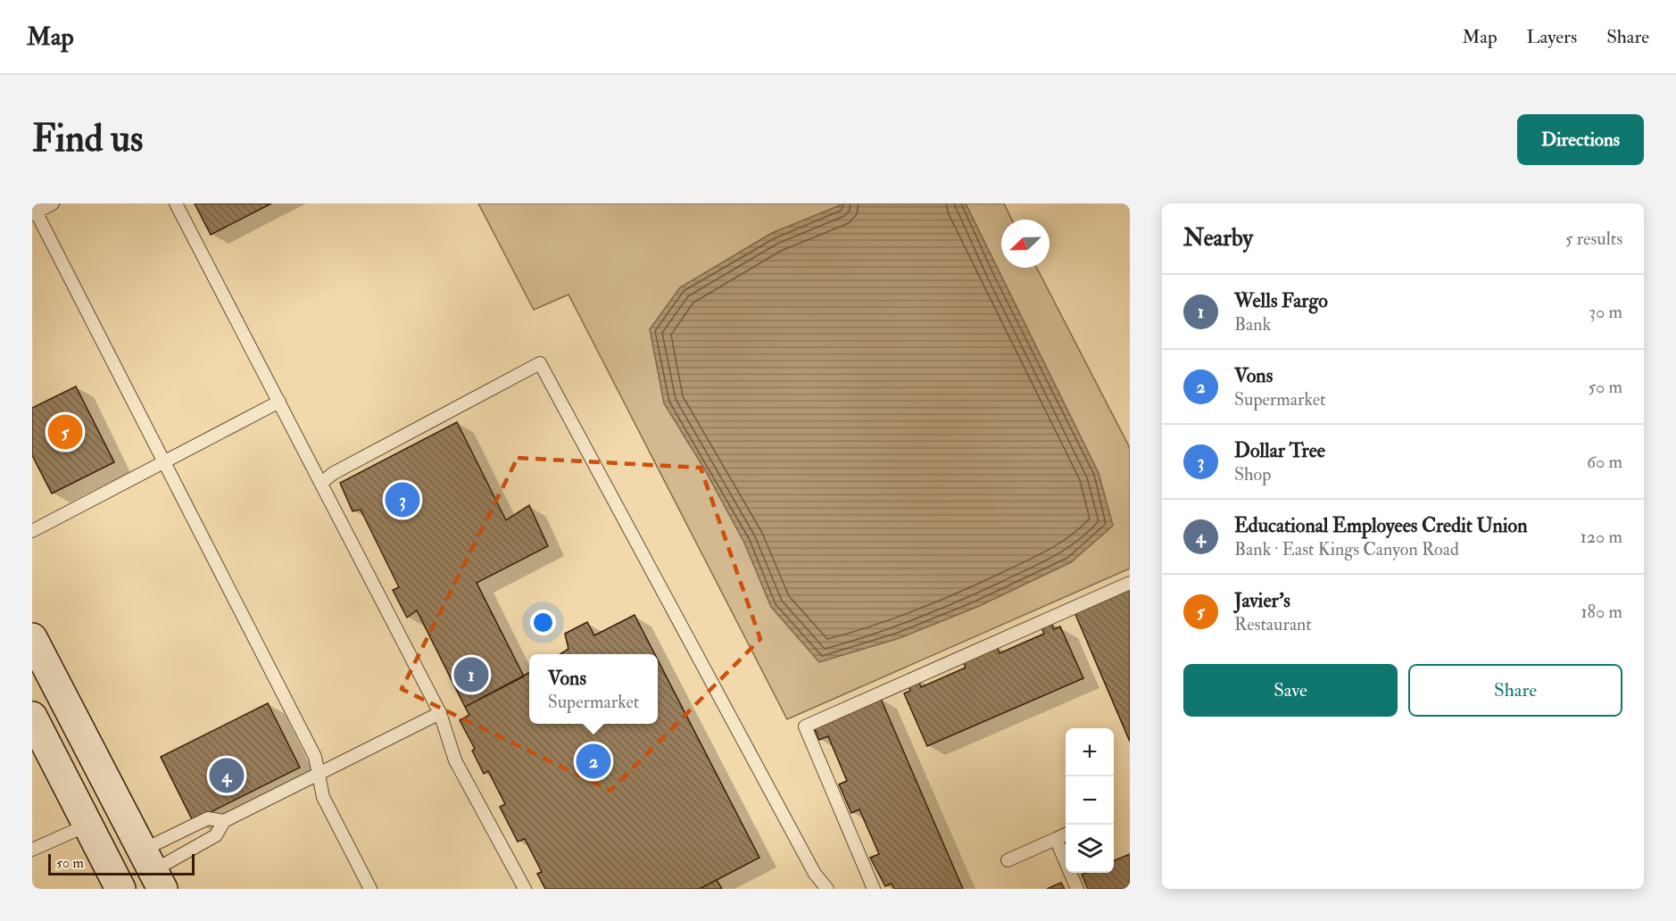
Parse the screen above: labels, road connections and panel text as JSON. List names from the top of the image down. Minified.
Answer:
{"scale_bar":"50 m","north":"bottom left","page":{"header":"Map","nav":["Map","Layers","Share"],"buttons":["Directions",["Save","Share"]],"title":"Find us","heading":["Nearby","5 results"],"list":[{"mark":"1","name":"Wells Fargo","note":"Bank","value":"30 m"},{"mark":"2","name":"Vons","note":"Supermarket","value":"50 m"},{"mark":"3","name":"Dollar Tree","note":"Shop","value":"60 m"},{"mark":"4","name":"Educational Employees Credit Union","note":"Bank · East Kings Canyon Road","value":"120 m"},{"mark":"5","name":"Javier's","note":"Restaurant","value":"180 m"}],"pins":["5","3","1","2","4"],"popup":["Vons","Supermarket"],"map_buttons":["+","−"],"scale":"50 m"}}
